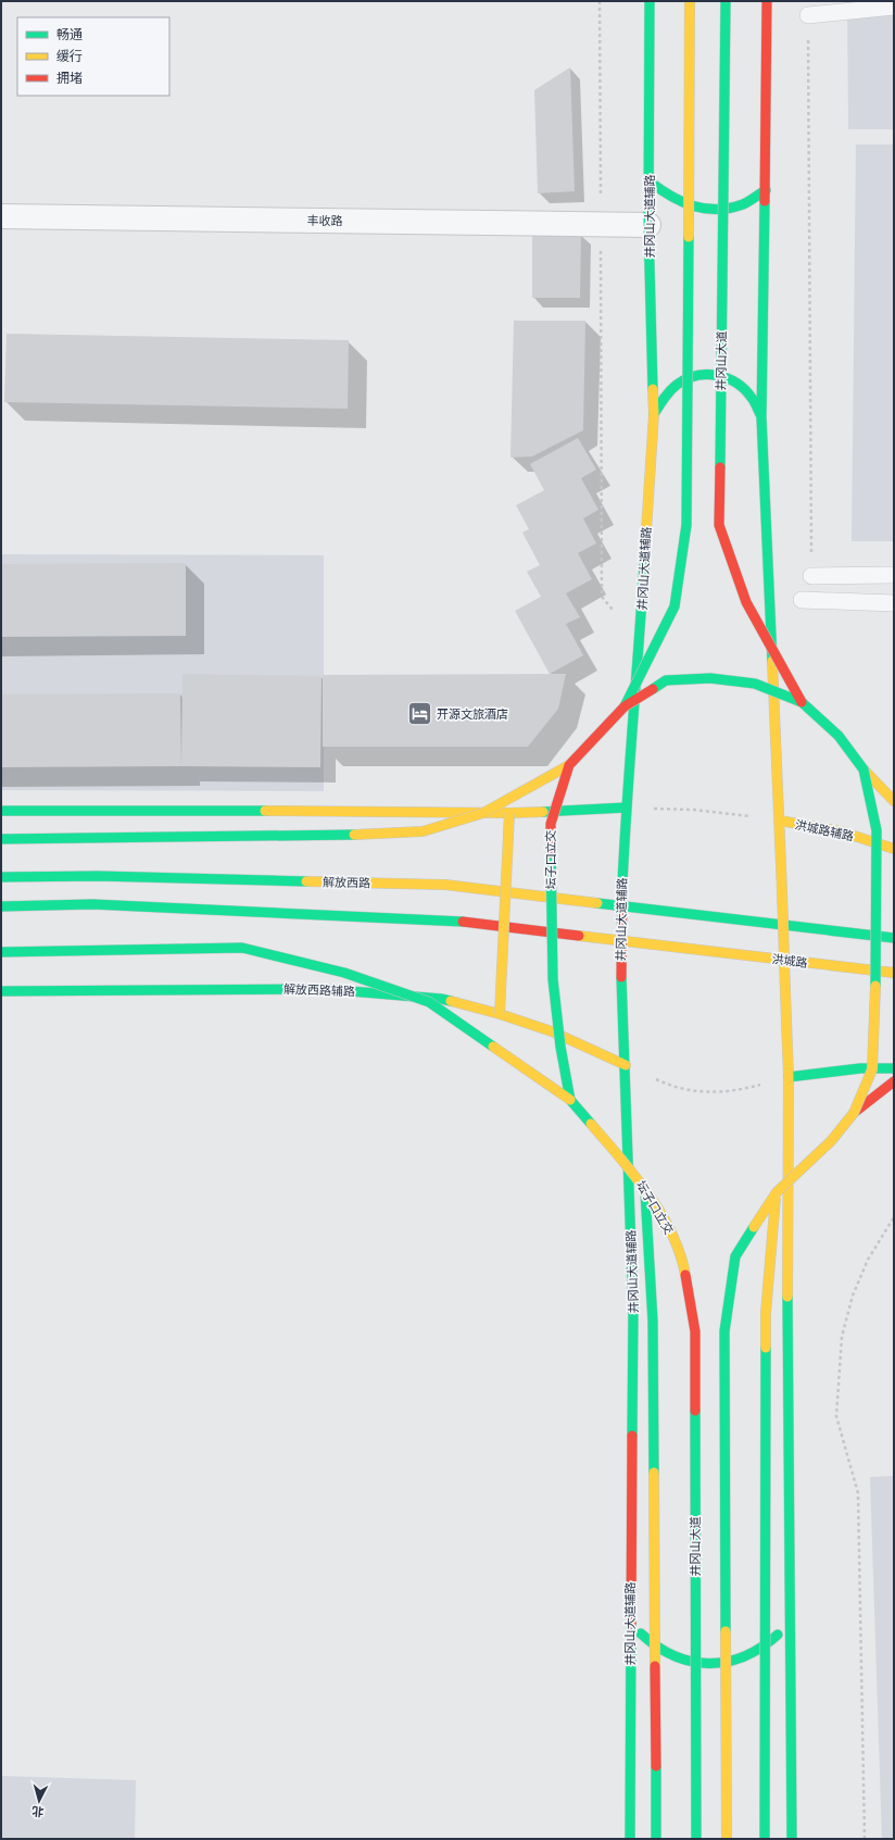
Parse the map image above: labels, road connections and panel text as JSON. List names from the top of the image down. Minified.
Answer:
{"streets":{"main road":["井冈山大道辅路","井冈山大道","洪城路辅路","坛子口立交","解放西路","洪城路","解放西路辅路"],"street":["丰收路"]},"crossings":[["井冈山大道辅路","丰收路"],["井冈山大道辅路","解放西路辅路"],["井冈山大道","坛子口立交"]],"places":{"hotel":["开源文旅酒店"]},"legend":["畅通","缓行","拥堵"],"north":"bottom"}
